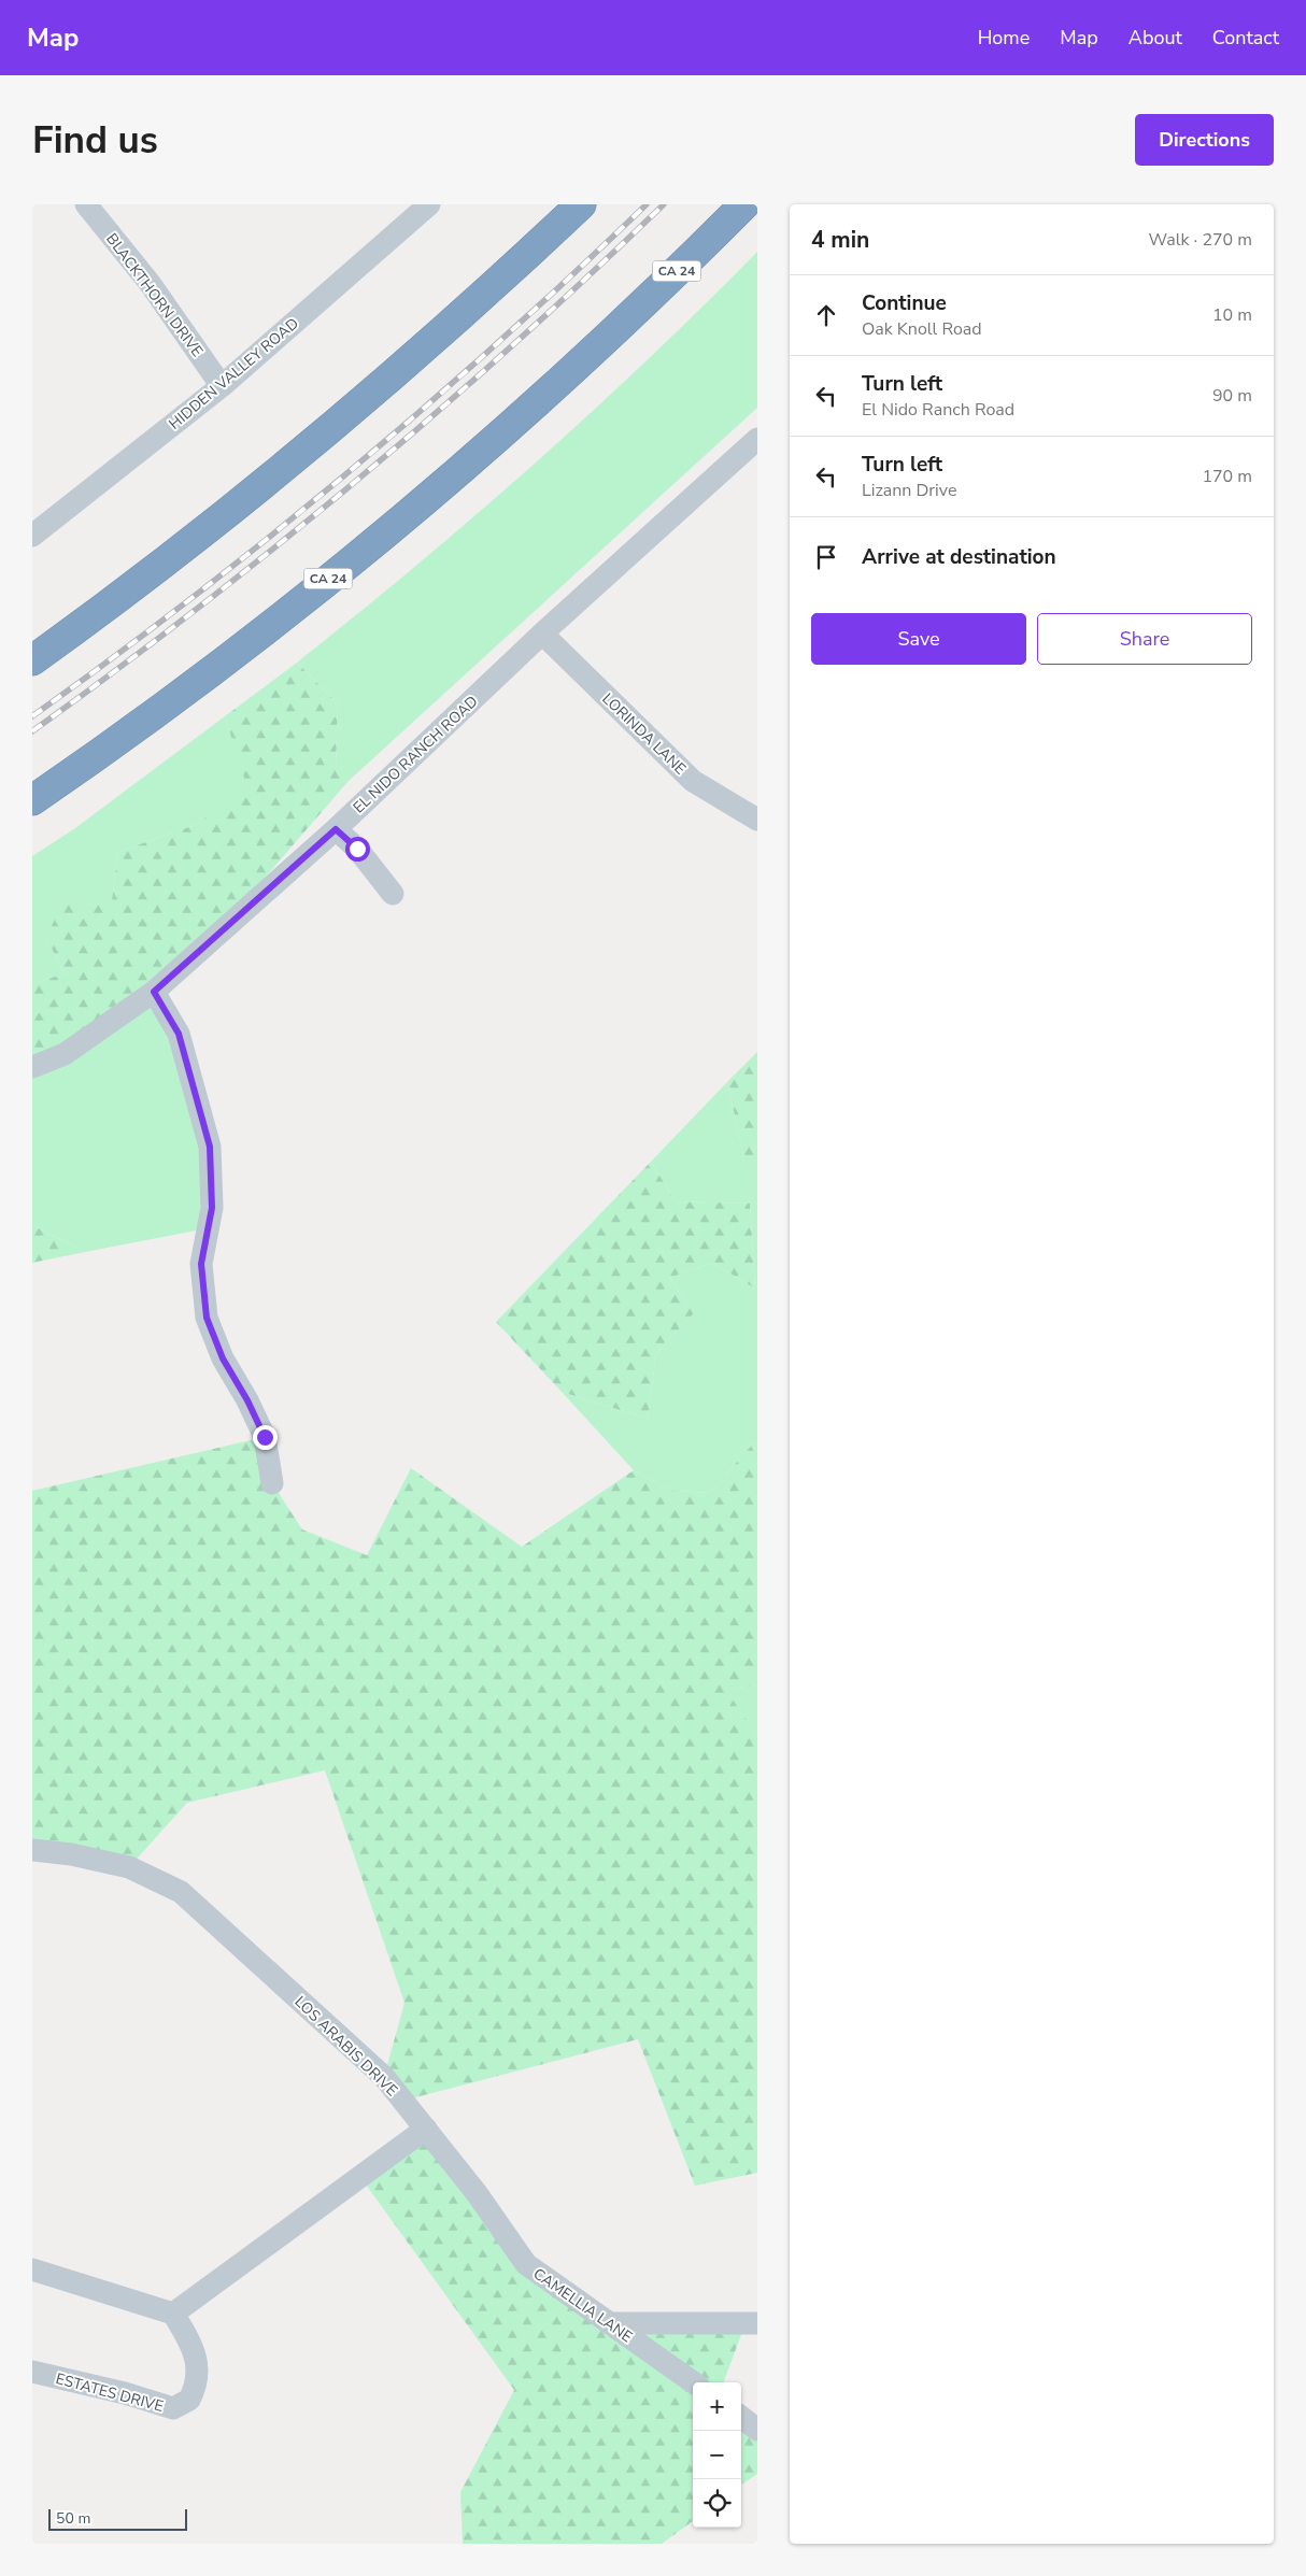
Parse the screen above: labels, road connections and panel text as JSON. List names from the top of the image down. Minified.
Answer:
{"streets":{"highway":["CA 24"],"street":["BLACKTHORN DRIVE","HIDDEN VALLEY ROAD","LORINDA LANE","EL NIDO RANCH ROAD","LOS ARABIS DRIVE","CAMELLIA LANE","ESTATES DRIVE"]},"crossings":[["BLACKTHORN DRIVE","HIDDEN VALLEY ROAD"],["LORINDA LANE","EL NIDO RANCH ROAD"],["LOS ARABIS DRIVE","CAMELLIA LANE"]],"scale_bar":"50 m","page":{"header":"Map","nav":["Home","Map","About","Contact"],"buttons":["Directions",["Save","Share"]],"title":"Find us","heading":["4 min","Walk · 270 m"],"list":[["Continue","Oak Knoll Road","10 m"],["Turn left","El Nido Ranch Road","90 m"],["Turn left","Lizann Drive","170 m"],"Arrive at destination"],"map_buttons":["+","−"],"scale":"50 m"}}
